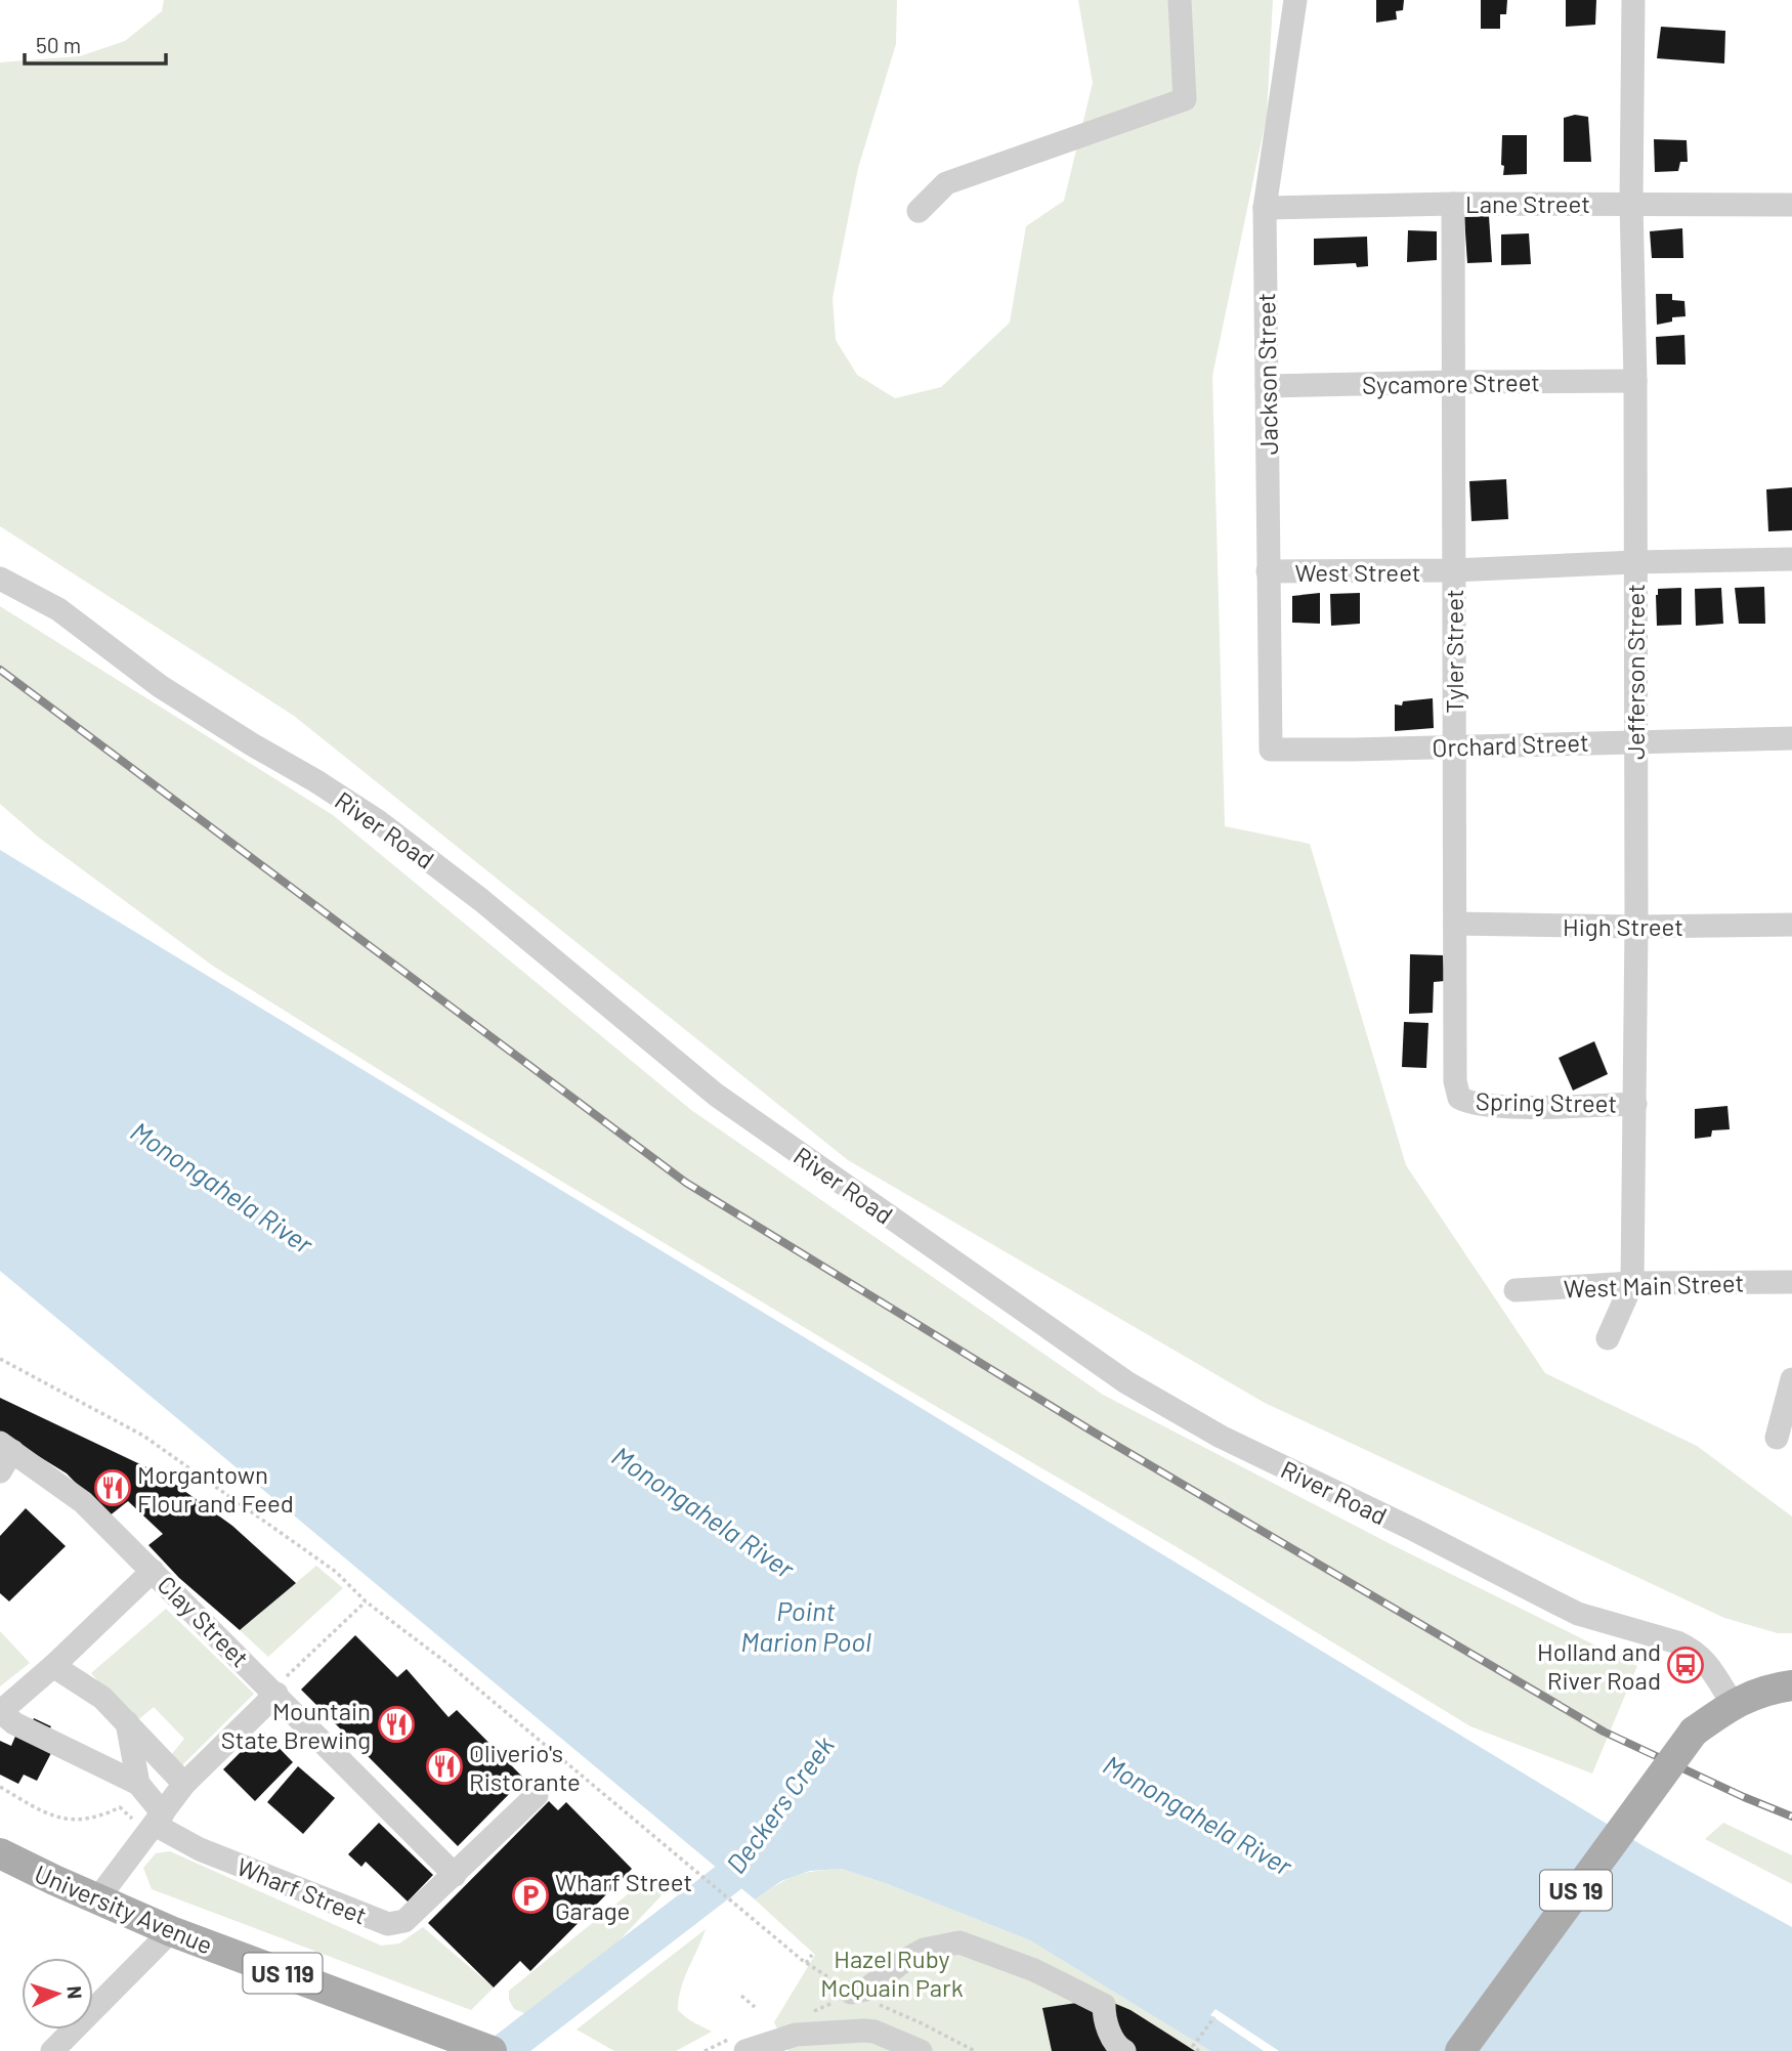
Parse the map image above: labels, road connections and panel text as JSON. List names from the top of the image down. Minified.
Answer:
{"streets":{"main road":["US 19","University Avenue","US 119"],"street":["Lane Street","Jackson Street","Sycamore Street","West Street","Tyler Street","Jefferson Street","Orchard Street","River Road","High Street","Spring Street","West Main Street","Clay Street","Wharf Street"]},"crossings":[["Lane Street","Jackson Street"],["Lane Street","Tyler Street"],["Lane Street","Jefferson Street"],["Jackson Street","Sycamore Street"],["Jackson Street","West Street"],["Jackson Street","Orchard Street"],["Sycamore Street","Tyler Street"],["Sycamore Street","Jefferson Street"],["West Street","Tyler Street"],["West Street","Jefferson Street"],["Tyler Street","Orchard Street"],["Tyler Street","High Street"],["Tyler Street","Spring Street"],["Jefferson Street","Orchard Street"],["Jefferson Street","High Street"],["Jefferson Street","Spring Street"],["Jefferson Street","West Main Street"],["River Road","US 19"],["Clay Street","Wharf Street"]],"water":["Monongahela River","Point Marion Pool","Deckers Creek"],"parks":["Hazel Ruby McQuain Park"],"places":{"restaurant":["Morgantown Flour and Feed","Mountain State Brewing","Oliverio's Ristorante"],"bus stop":["Holland and River Road"],"parking":["Wharf Street Garage"]},"scale_bar":"50 m","north":"right"}
